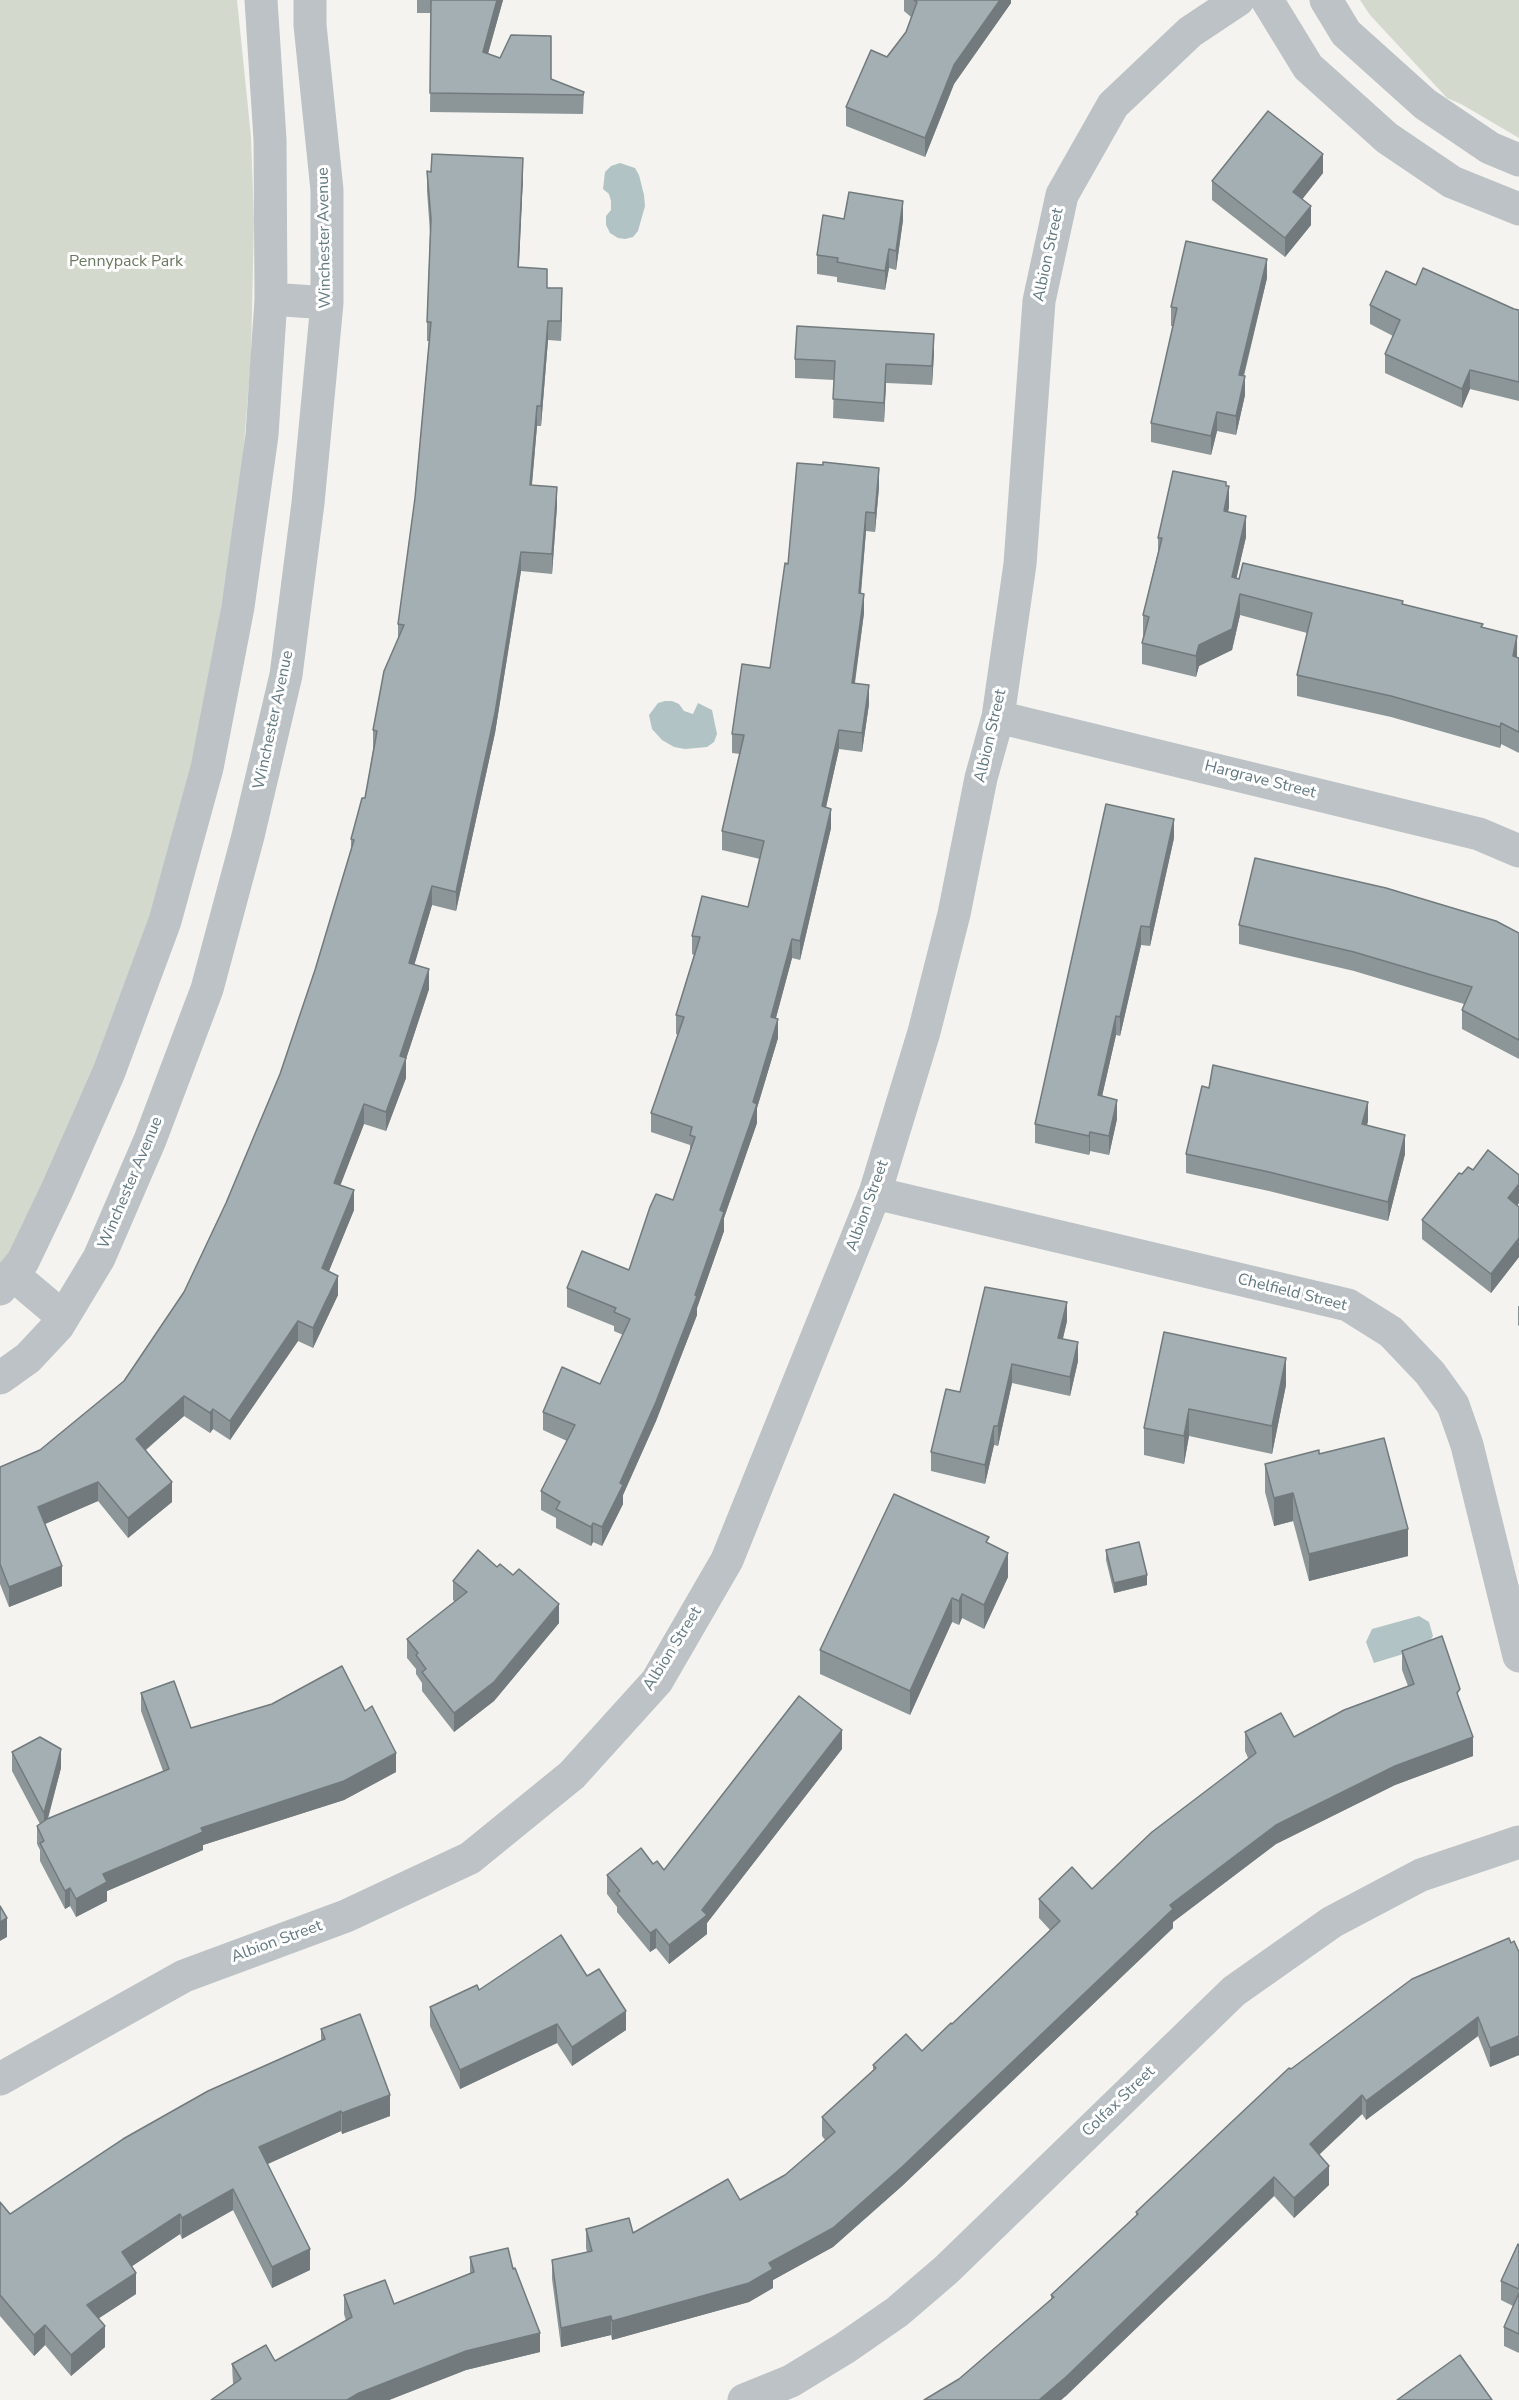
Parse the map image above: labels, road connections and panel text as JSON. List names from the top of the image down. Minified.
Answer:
{"streets":{"street":["Winchester Avenue","Albion Street","Hargrave Street","Chelfield Street","Colfax Street"]},"crossings":[["Albion Street","Hargrave Street"],["Albion Street","Chelfield Street"]],"parks":["Pennypack Park"]}
